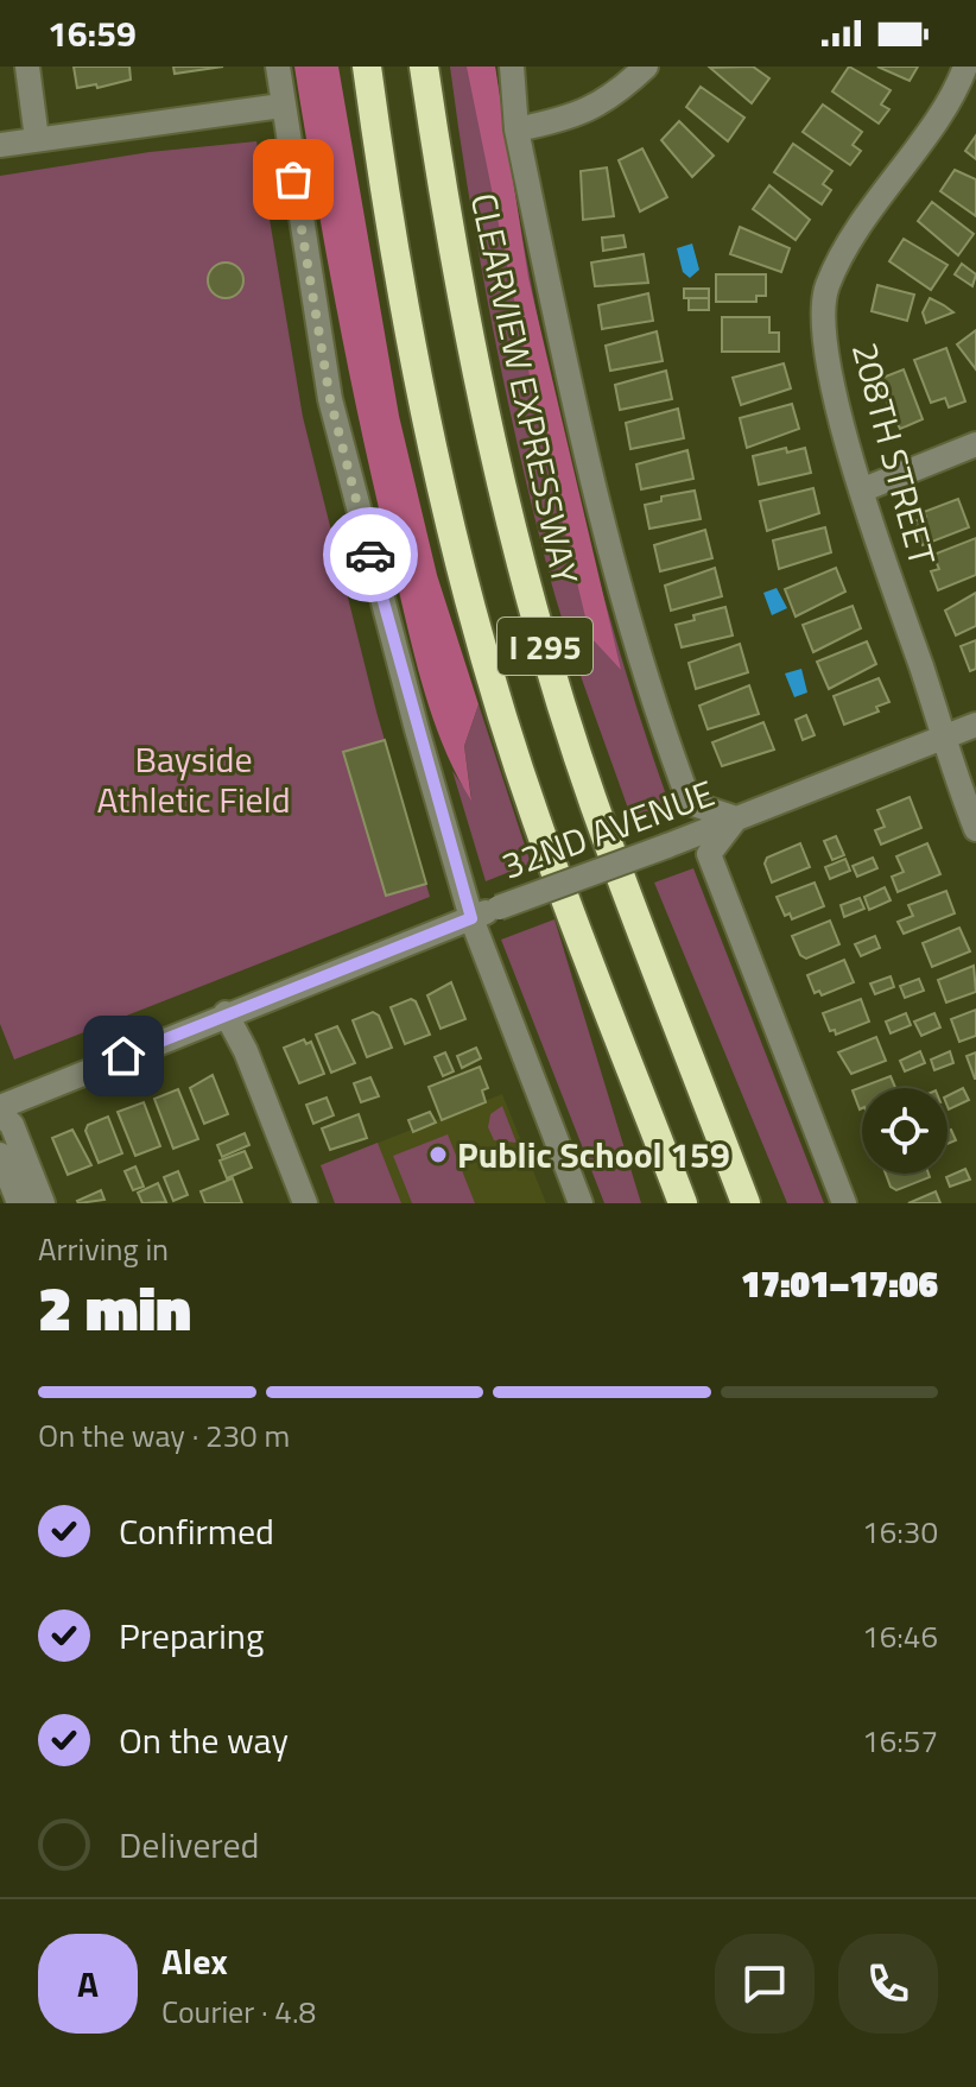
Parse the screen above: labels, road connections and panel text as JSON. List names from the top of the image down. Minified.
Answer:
{"streets":{"highway":["CLEARVIEW EXPRESSWAY","I 295"],"street":["208TH STREET","32ND AVENUE"]},"crossings":[["208TH STREET","32ND AVENUE"]],"parks":["Bayside Athletic Field"],"places":["Public School 159"],"page":{"status":"16:59","heading":["2 min","Arriving in","17:01–17:06"],"panel":["Alex","Courier · 4.8"],"bar":"On the way · 230 m","list":[["Confirmed","16:30"],["Preparing","16:46"],["On the way","16:57"],"Delivered"],"round":"A"}}
